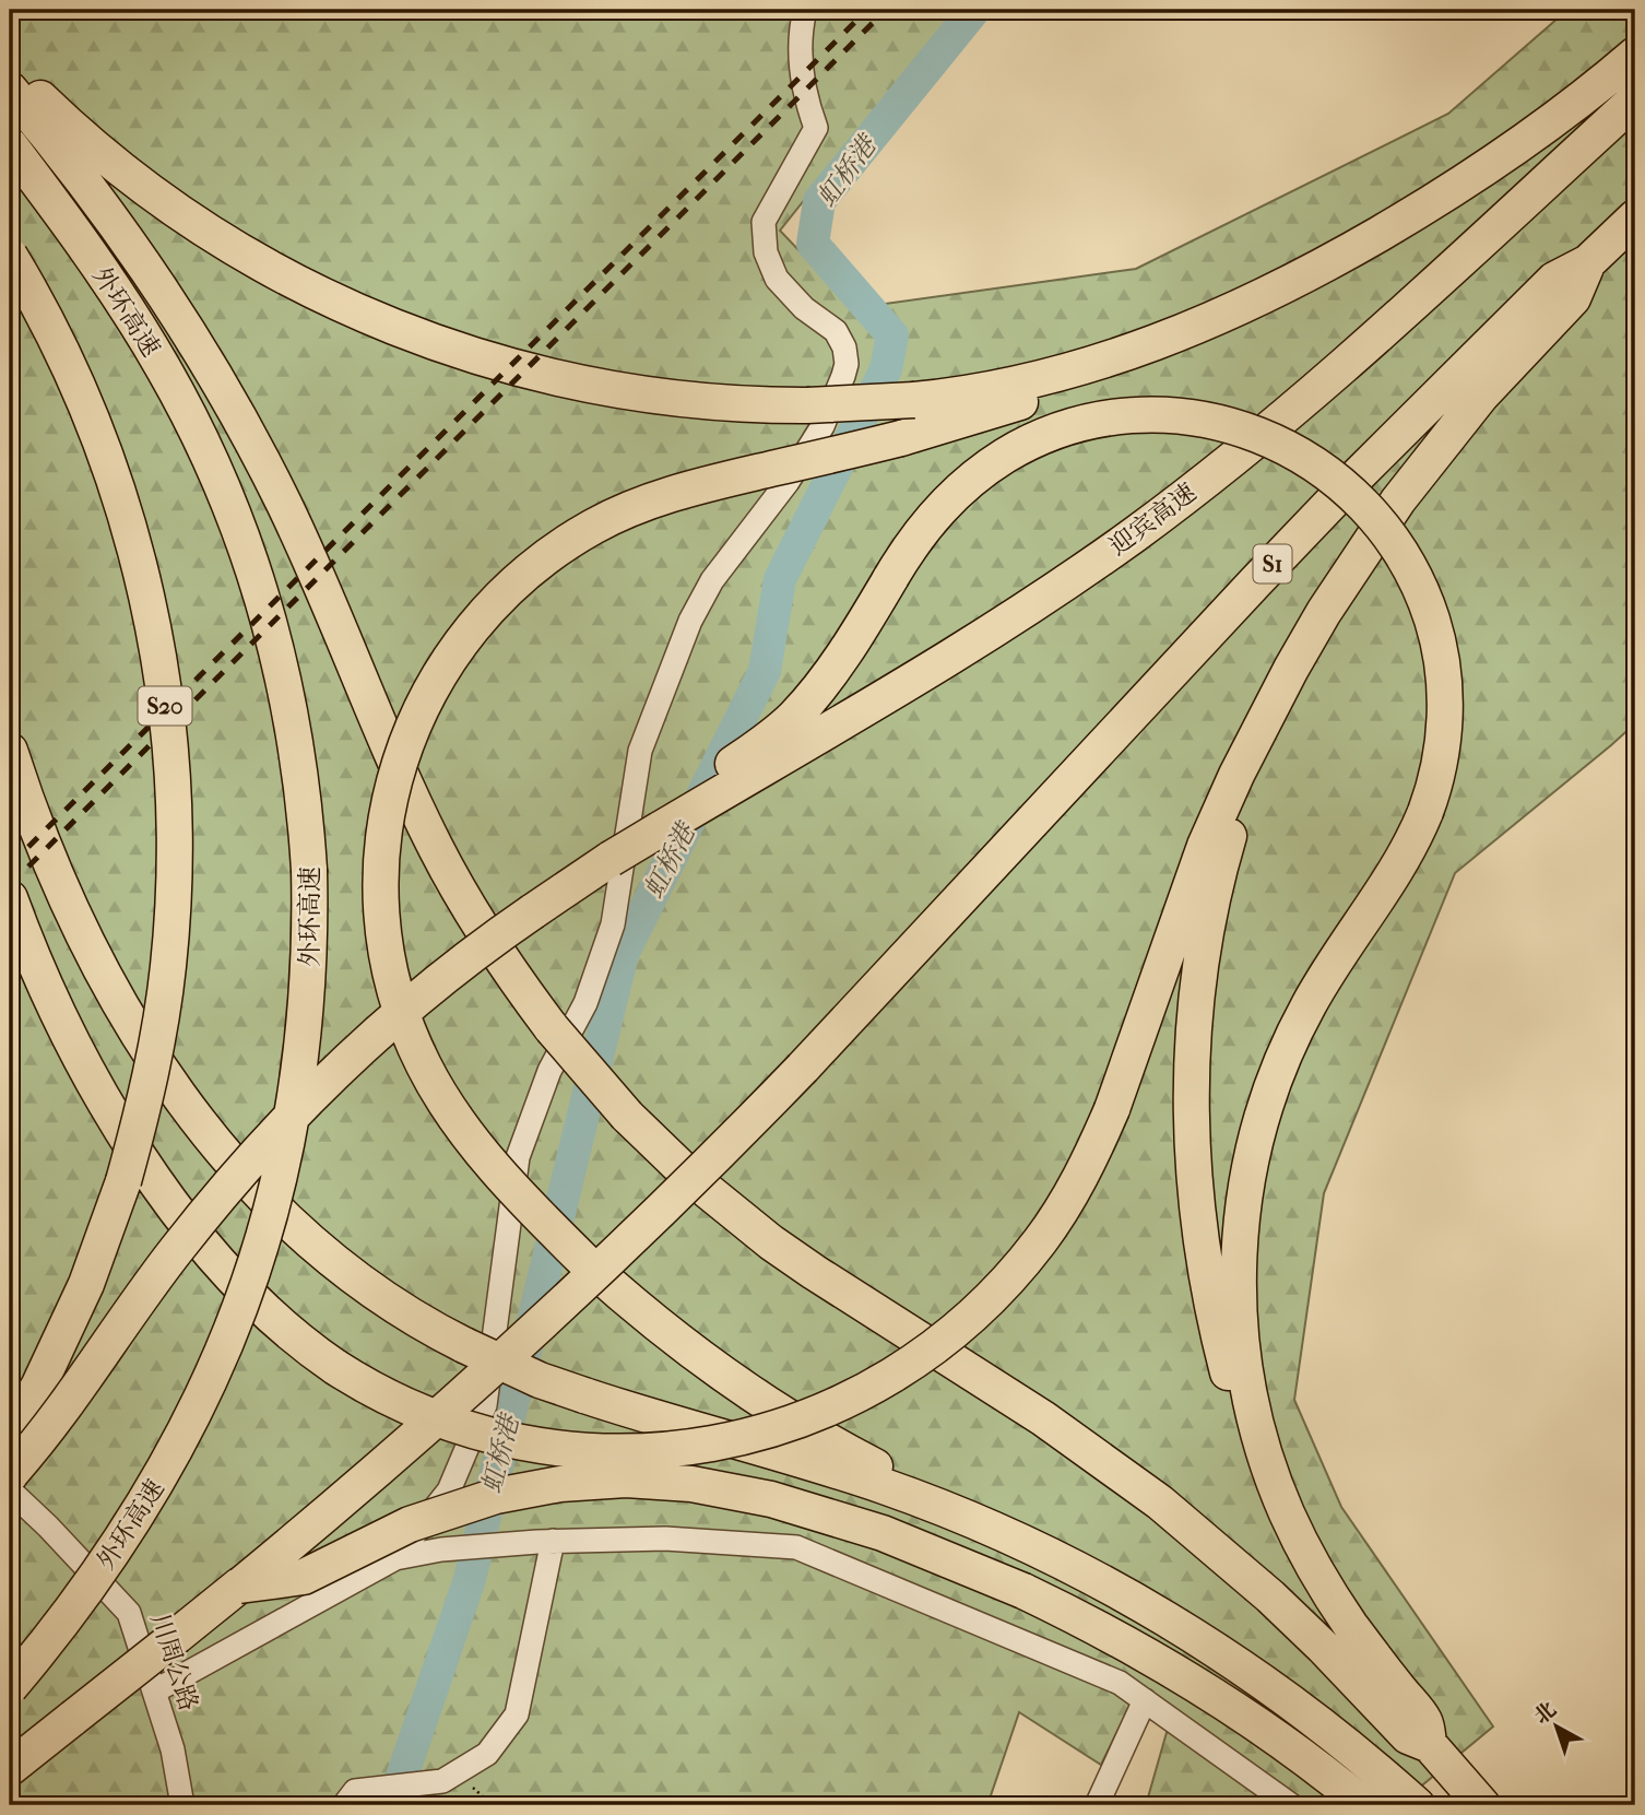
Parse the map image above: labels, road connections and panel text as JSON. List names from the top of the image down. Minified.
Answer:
{"streets":{"highway":["外环高速","迎宾高速","S1","S20"],"street":["川周公路"]},"crossings":[["迎宾高速","S20"],["迎宾高速","川周公路"],["S20","川周公路"]],"water":["虹桥港"],"north":"top left"}
